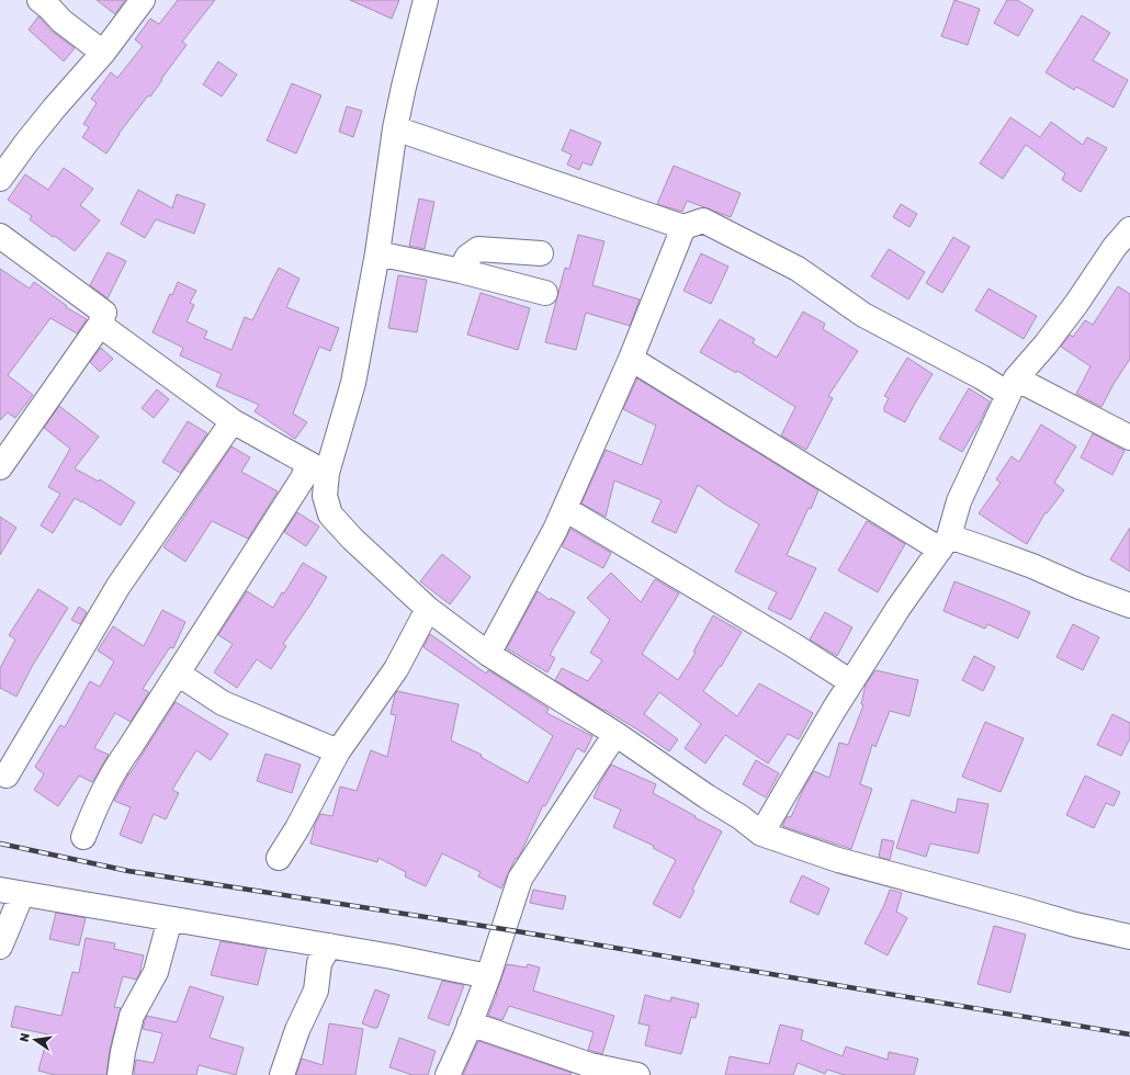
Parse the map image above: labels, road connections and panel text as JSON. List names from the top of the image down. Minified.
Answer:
{"north":"left"}
